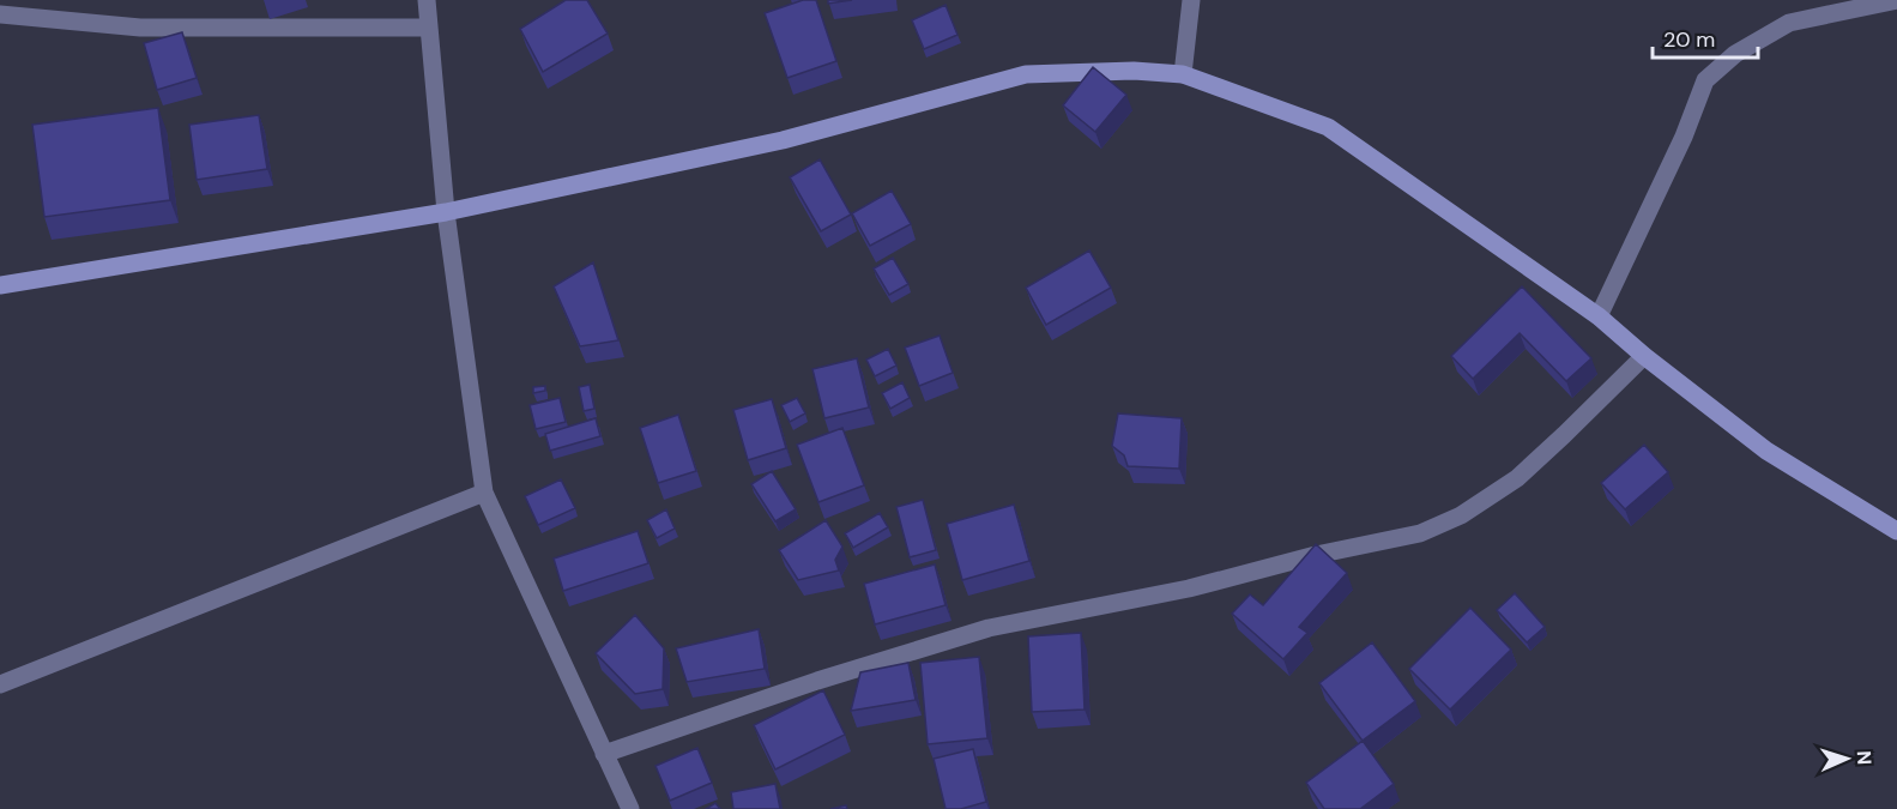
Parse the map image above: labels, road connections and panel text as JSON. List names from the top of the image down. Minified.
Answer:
{"scale_bar":"20 m","north":"right"}
